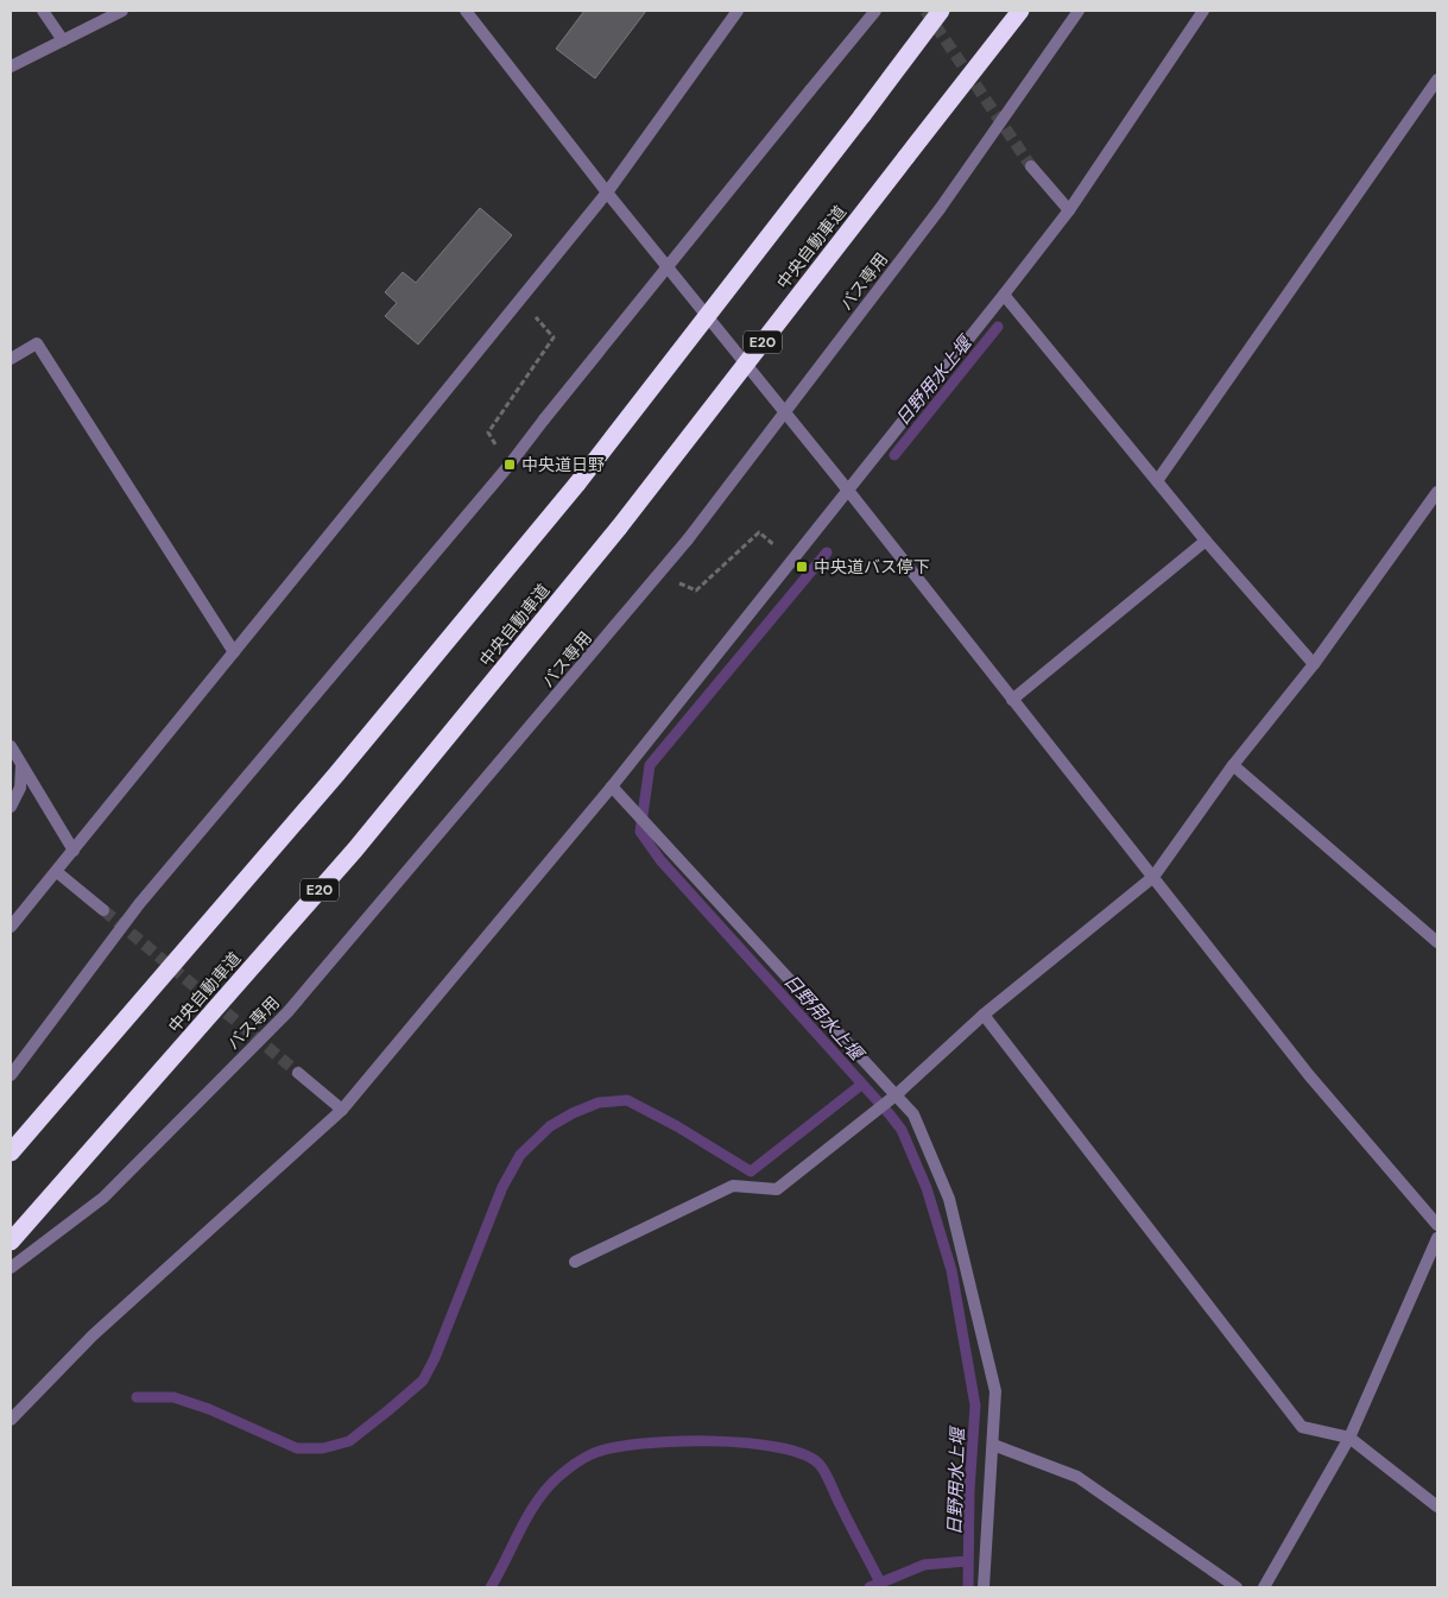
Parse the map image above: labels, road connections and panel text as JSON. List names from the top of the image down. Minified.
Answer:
{"streets":{"highway":["中央自動車道","E20"],"street":["バス専用"]},"water":["日野用水上堰"],"places":{"transit":["中央道日野","中央道バス停下"]}}
